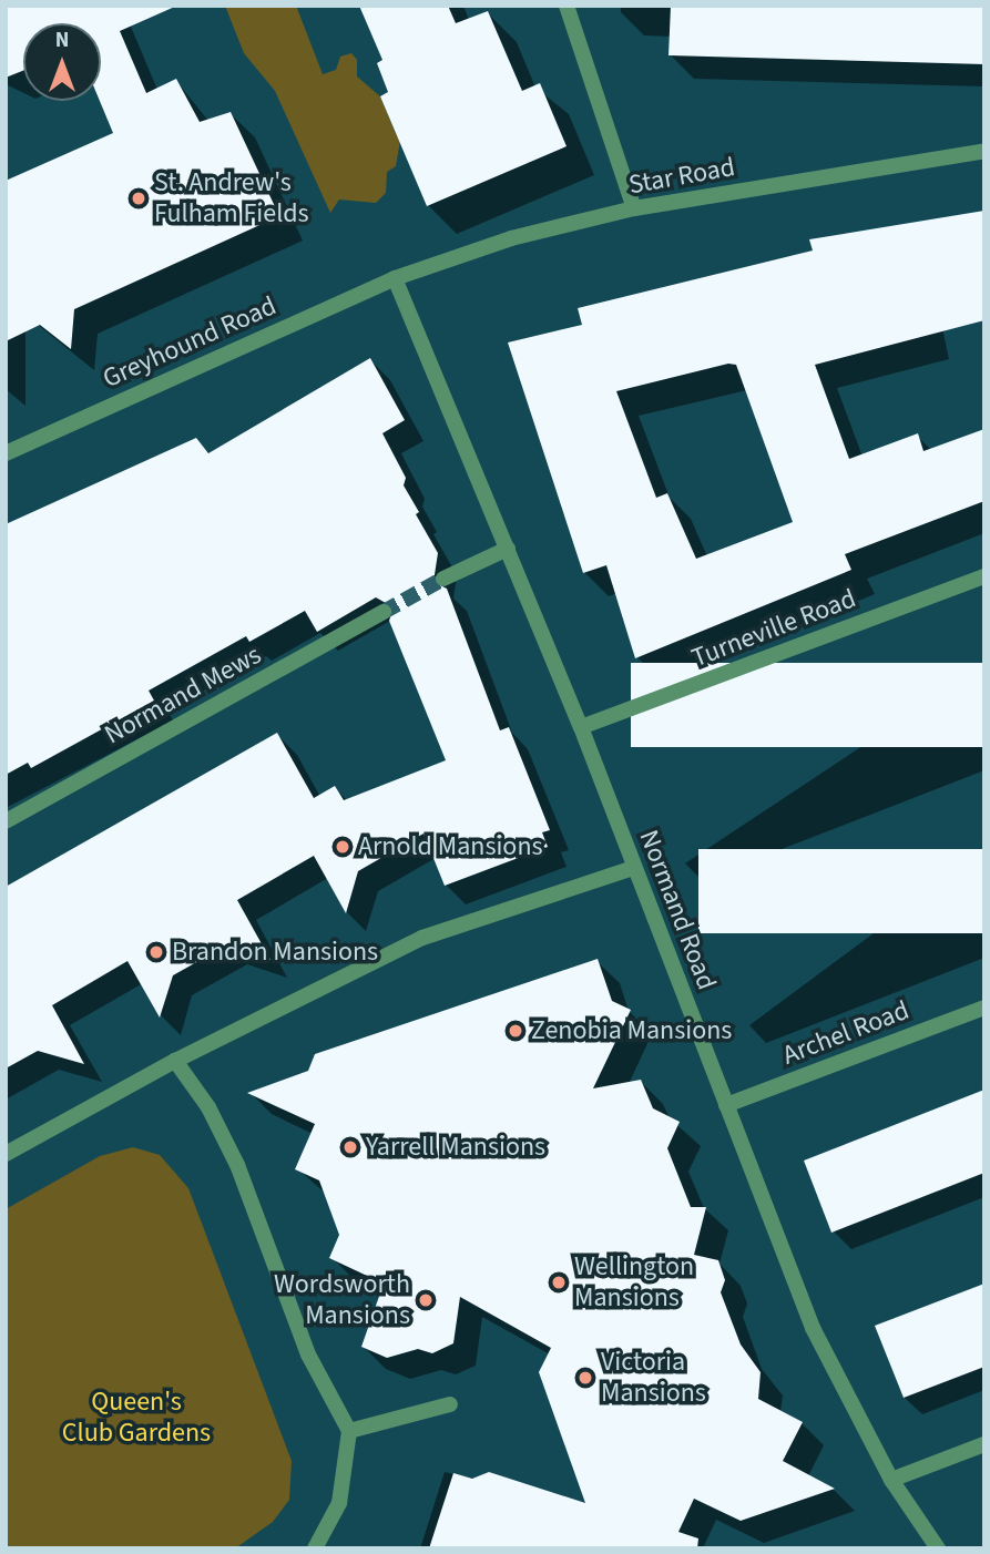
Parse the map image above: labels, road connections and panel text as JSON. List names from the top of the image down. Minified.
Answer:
{"streets":{"street":["Star Road","Greyhound Road","Turneville Road","Normand Mews","Normand Road","Archel Road"]},"crossings":[["Star Road","Greyhound Road"],["Star Road","Normand Road"],["Greyhound Road","Normand Road"],["Turneville Road","Normand Road"],["Normand Road","Archel Road"]],"parks":["Queen's Club Gardens"],"places":["St. Andrew's Fulham Fields","Arnold Mansions","Brandon Mansions","Zenobia Mansions","Yarrell Mansions","Wellington Mansions","Wordsworth Mansions","Victoria Mansions"],"north":"top"}
